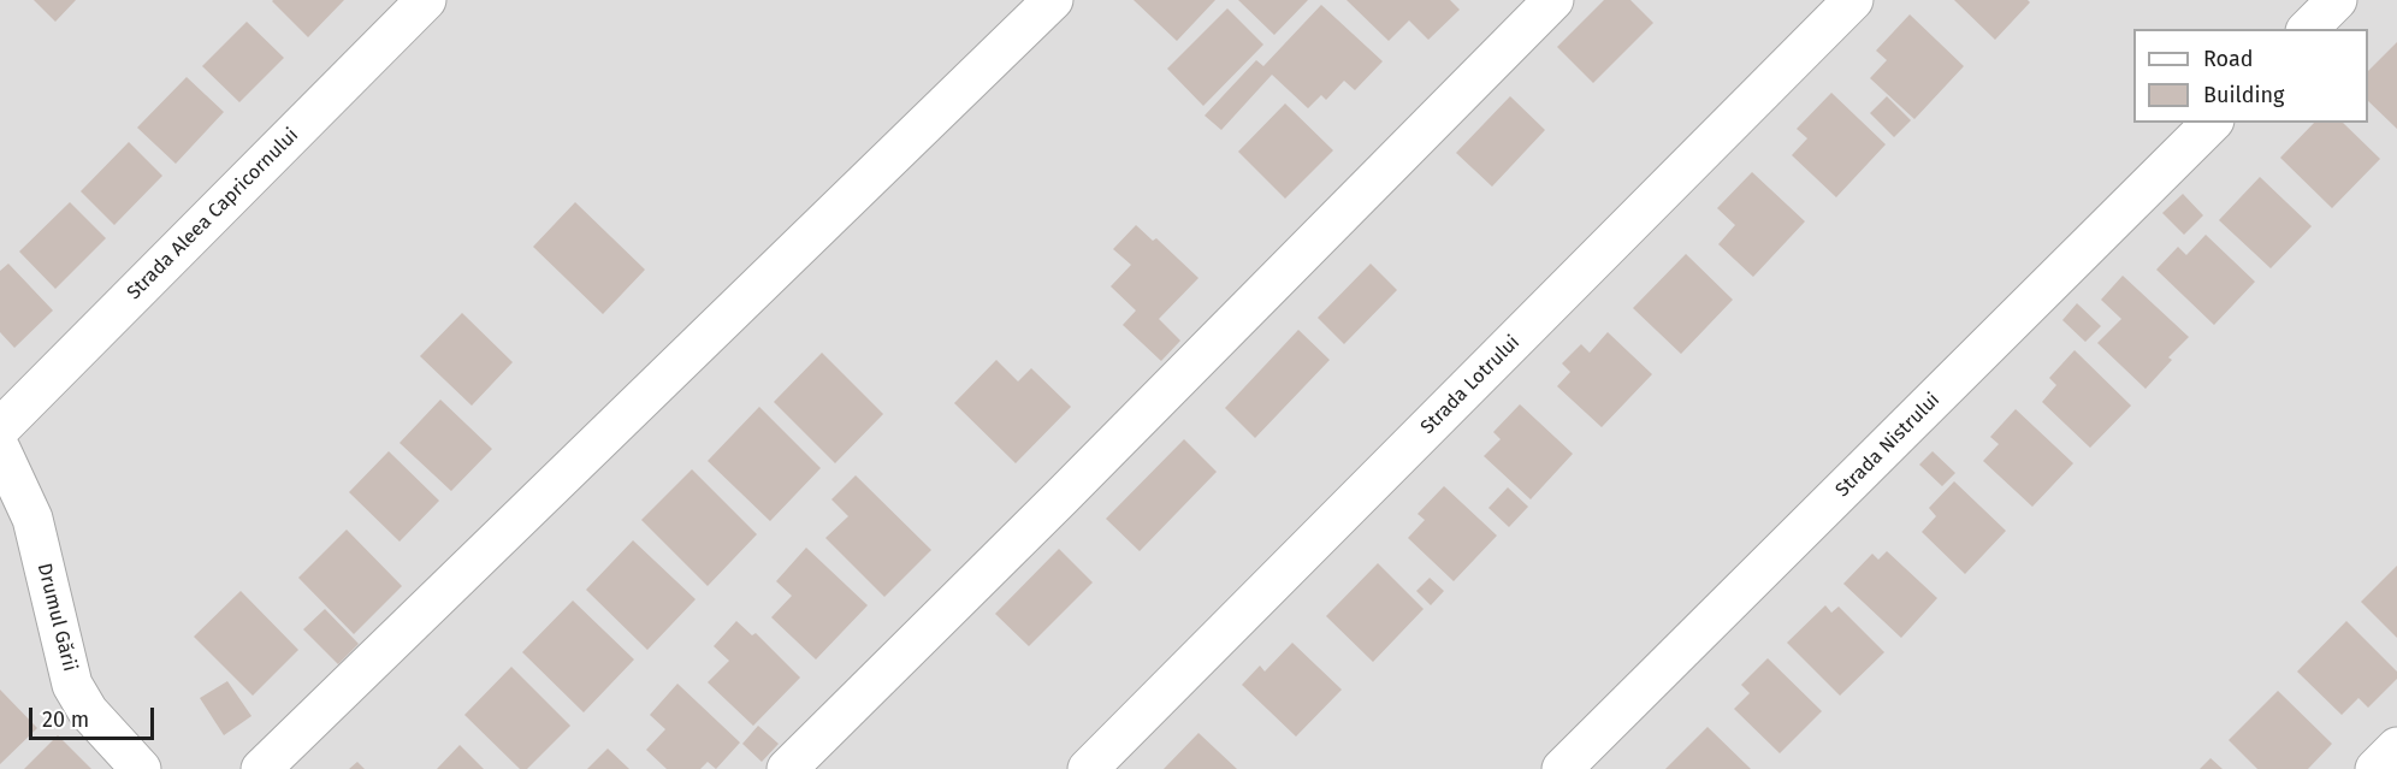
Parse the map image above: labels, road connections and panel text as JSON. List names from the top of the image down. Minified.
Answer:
{"streets":{"street":["Strada Aleea Capricornului","Strada Lotrului","Strada Nistrului","Drumul Gării"]},"legend":["Road","Building"],"scale_bar":"20 m"}
